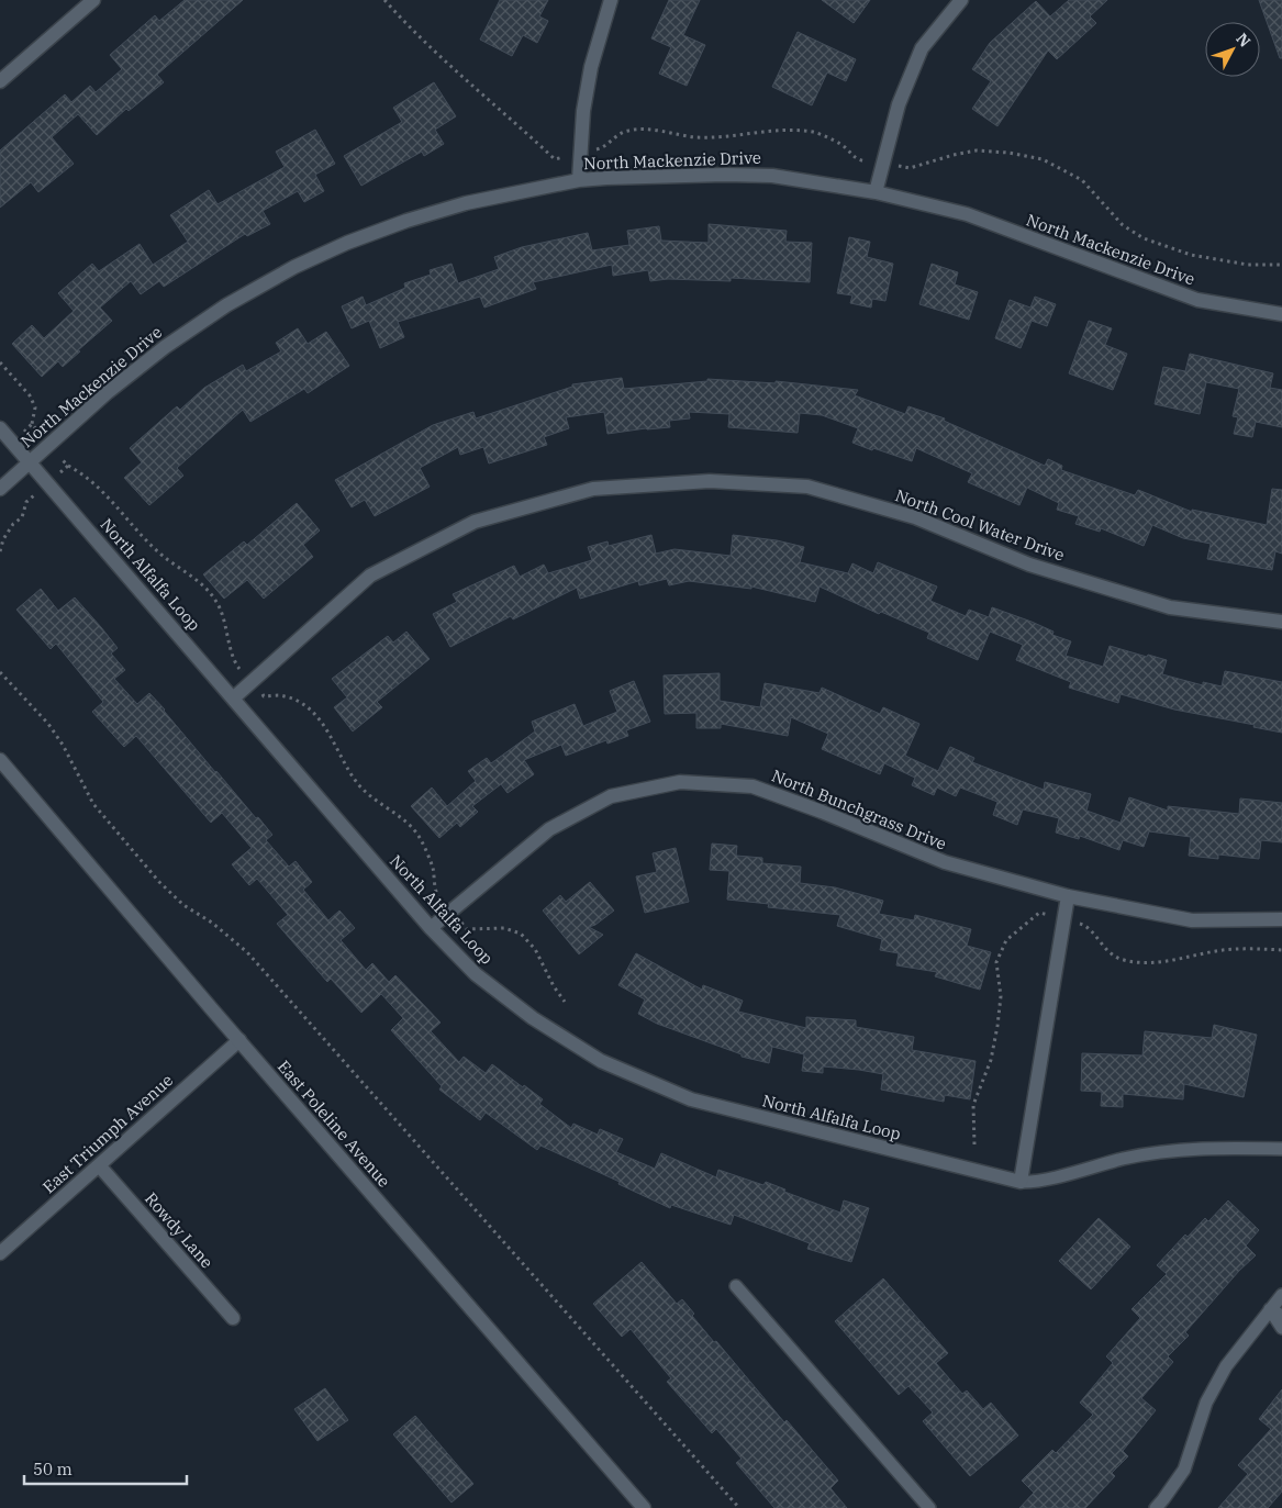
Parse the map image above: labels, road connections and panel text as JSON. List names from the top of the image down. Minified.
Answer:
{"streets":{"street":["North Mackenzie Drive","North Cool Water Drive","North Alfalfa Loop","North Bunchgrass Drive","East Poleline Avenue","East Triumph Avenue","Rowdy Lane"]},"crossings":[["North Mackenzie Drive","North Alfalfa Loop"],["North Cool Water Drive","North Alfalfa Loop"],["North Alfalfa Loop","North Bunchgrass Drive"],["East Poleline Avenue","East Triumph Avenue"],["East Triumph Avenue","Rowdy Lane"]],"scale_bar":"50 m","north":"top right"}
